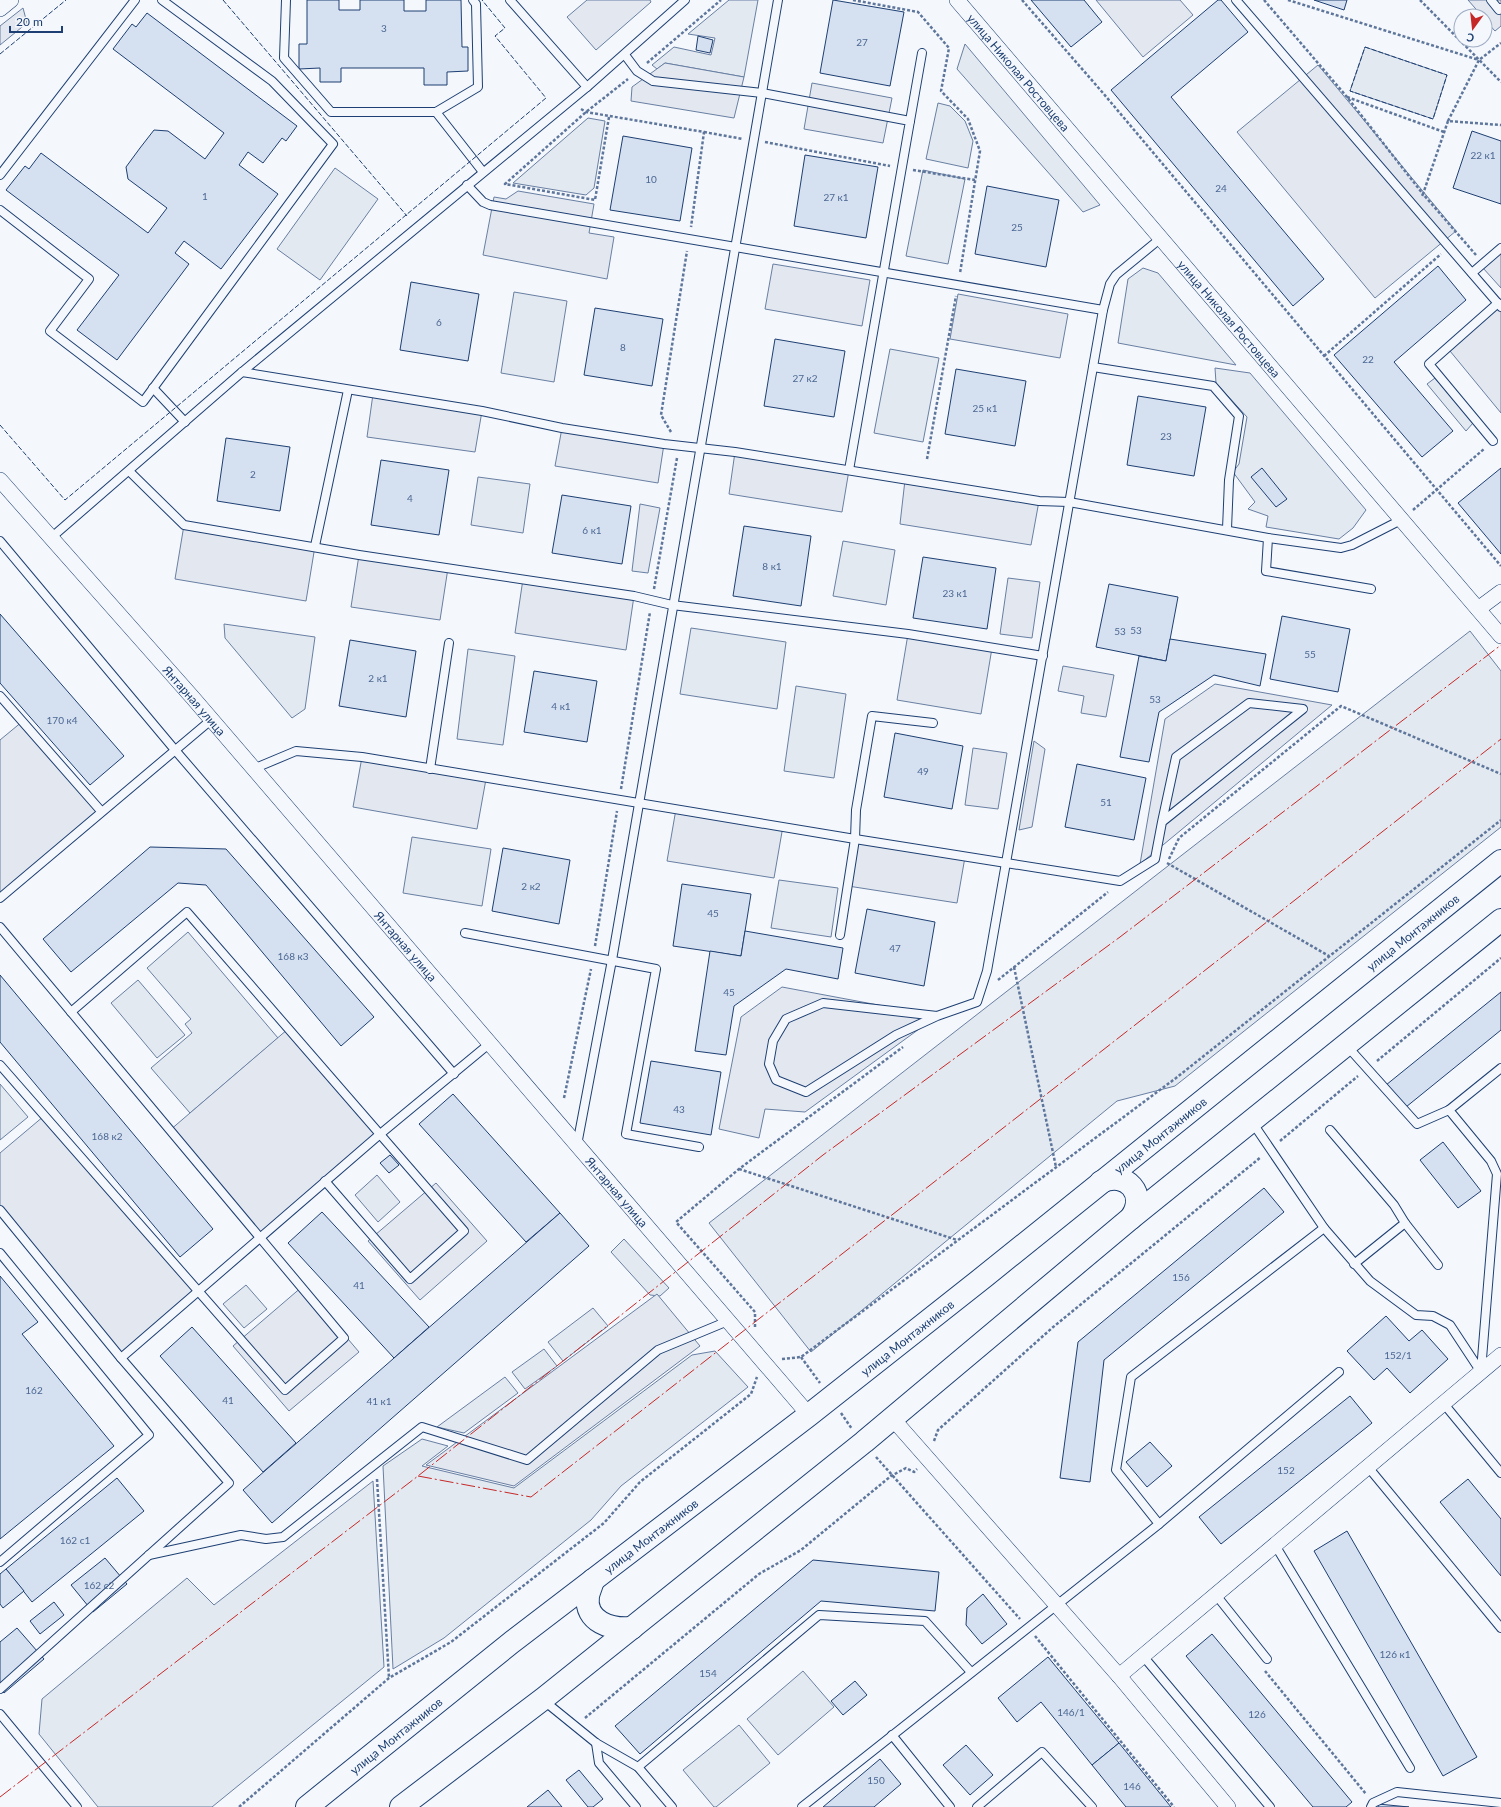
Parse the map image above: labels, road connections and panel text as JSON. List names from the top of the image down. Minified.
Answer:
{"streets":{"main road":["улица Монтажников"],"street":["улица Николая Ростовцева","Янтарная улица"]},"crossings":[["Янтарная улица","улица Монтажников"]],"house_numbers":["3","27","22 к1","10","24","1","27 к1","25","6","8","22","27 к2","25 к1","23","2","4","6 к1","8 к1","23 к1","53","53","55","2 к1","53","4 к1","170 к4","49","51","2 к2","45","47","168 к3","45","43","168 к2","156","41","152/1","162","41","41 к1","152","162 с1","162 с2","126 к1","154","146/1","126","150","146"],"scale_bar":"20 m","north":"bottom"}
